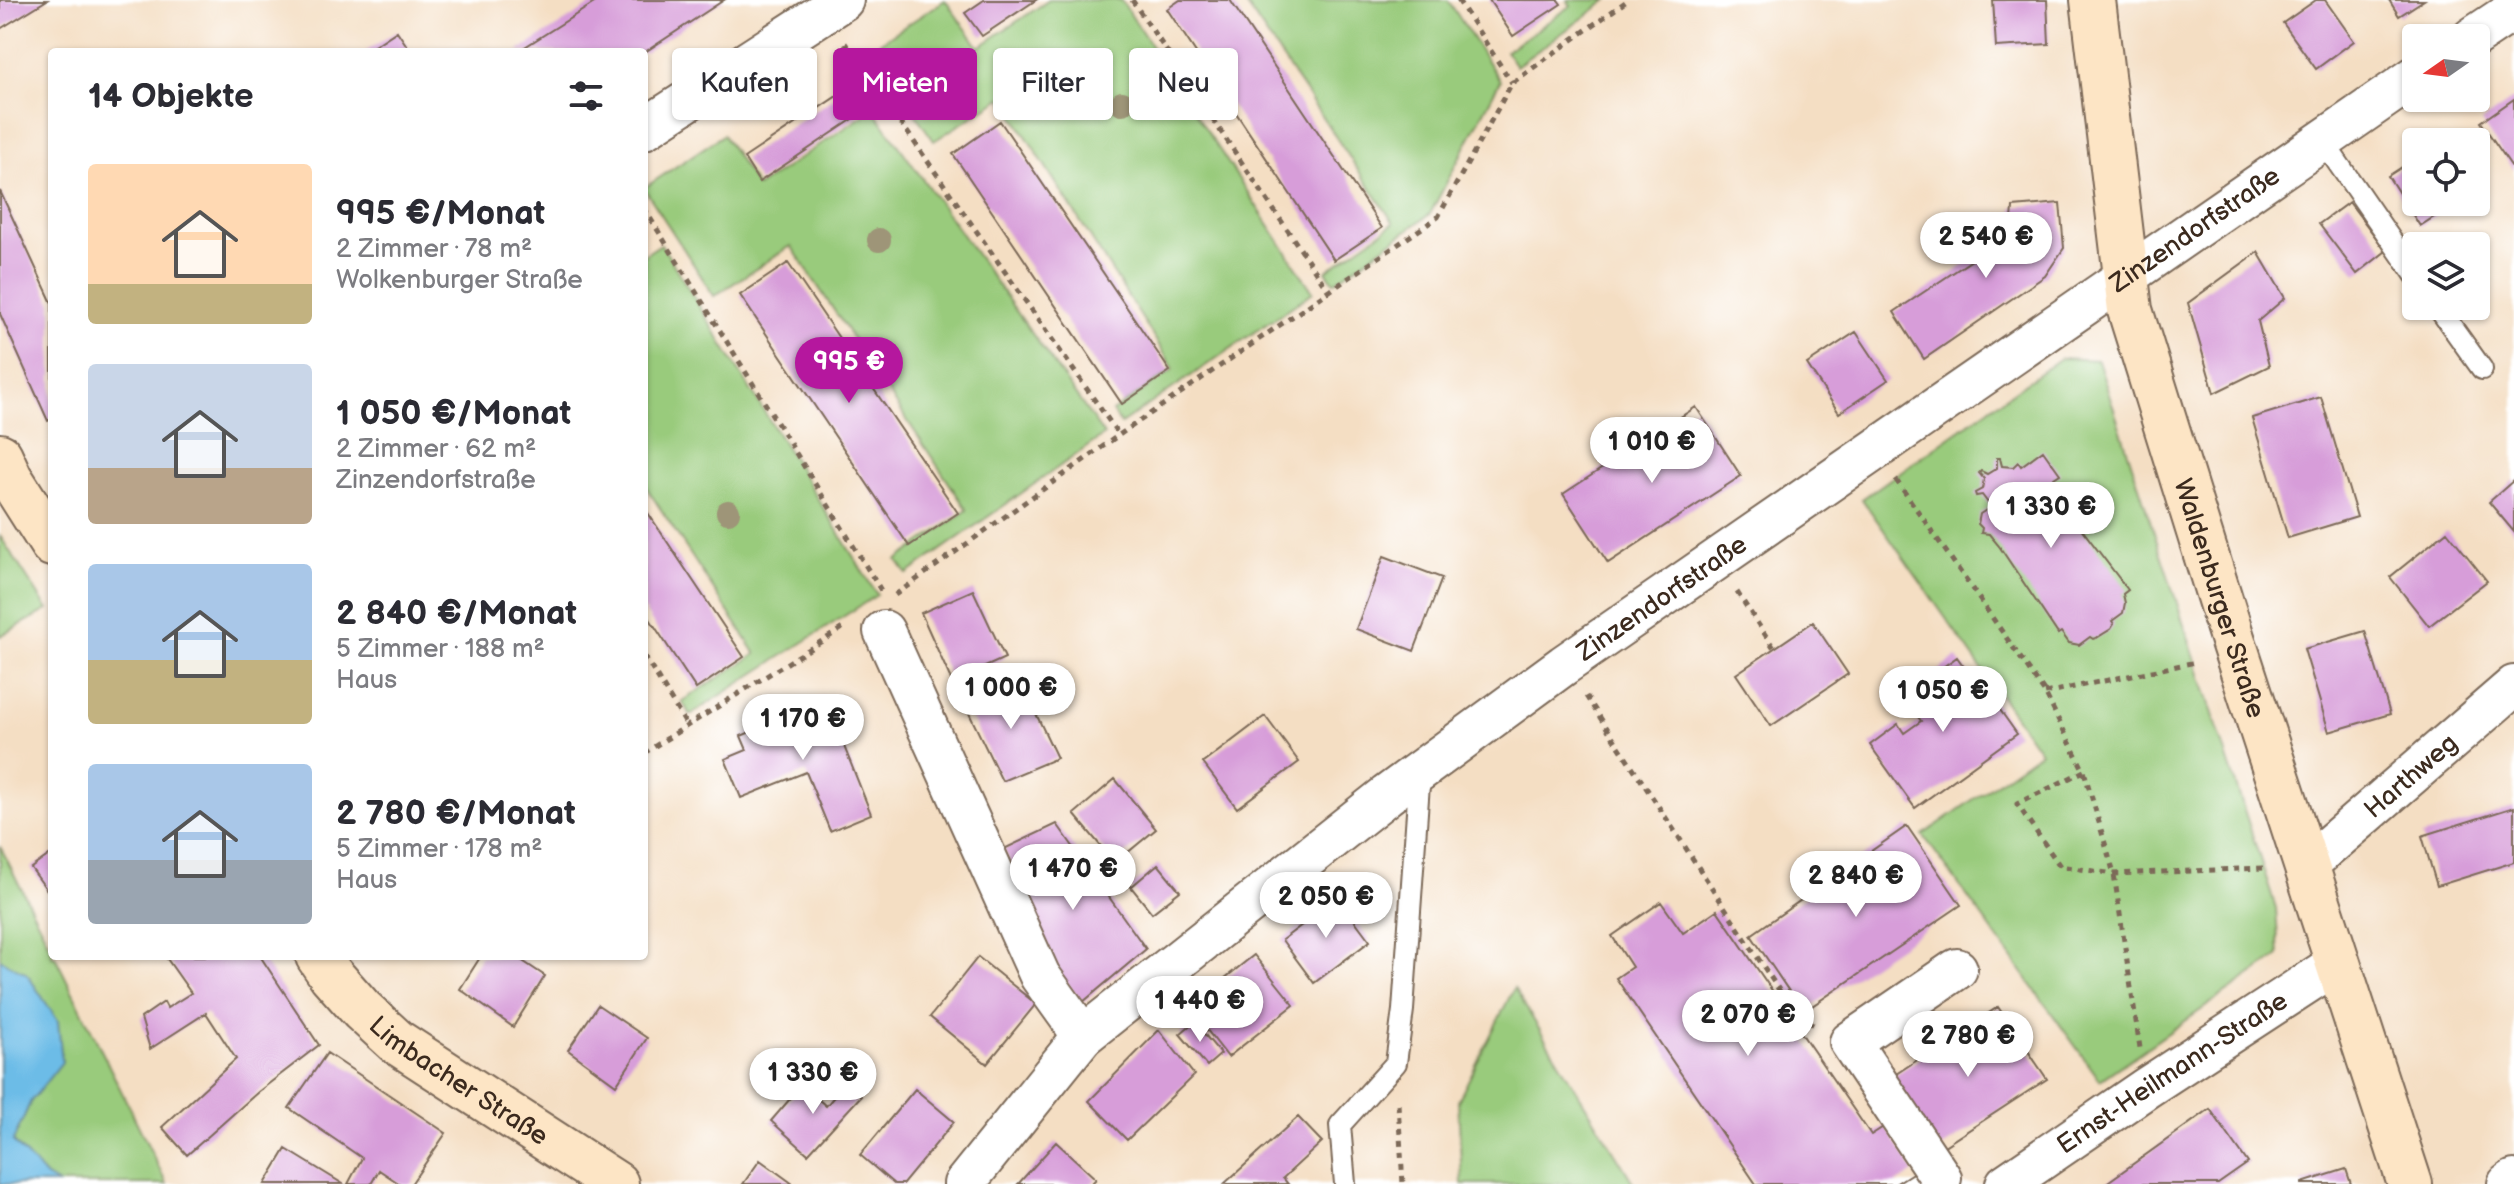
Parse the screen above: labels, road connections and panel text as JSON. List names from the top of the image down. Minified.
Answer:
{"streets":{"street":["Zinzendorfstraße","Waldenburger Straße","Harthweg","Ernst-Heilmann-Straße","Limbacher Straße"]},"crossings":[["Zinzendorfstraße","Waldenburger Straße"],["Waldenburger Straße","Harthweg"],["Waldenburger Straße","Ernst-Heilmann-Straße"]],"north":"left","page":{"chip":["Kaufen","Mieten","Filter","Neu"],"heading":"14 Objekte","list":[{"name":"995 €/Monat","note":"2 Zimmer · 78 m² · Wolkenburger Straße"},{"name":"1 050 €/Monat","note":"2 Zimmer · 62 m² · Zinzendorfstraße"},{"name":"2 840 €/Monat","note":"5 Zimmer · 188 m² · Haus"},{"name":"2 780 €/Monat","note":"5 Zimmer · 178 m² · Haus"}],"price":["2 540 €","995 €","1 010 €","1 330 €","1 000 €","1 050 €","1 170 €","1 470 €","2 840 €","2 050 €","1 440 €","2 070 €","2 780 €","1 330 €"]}}
